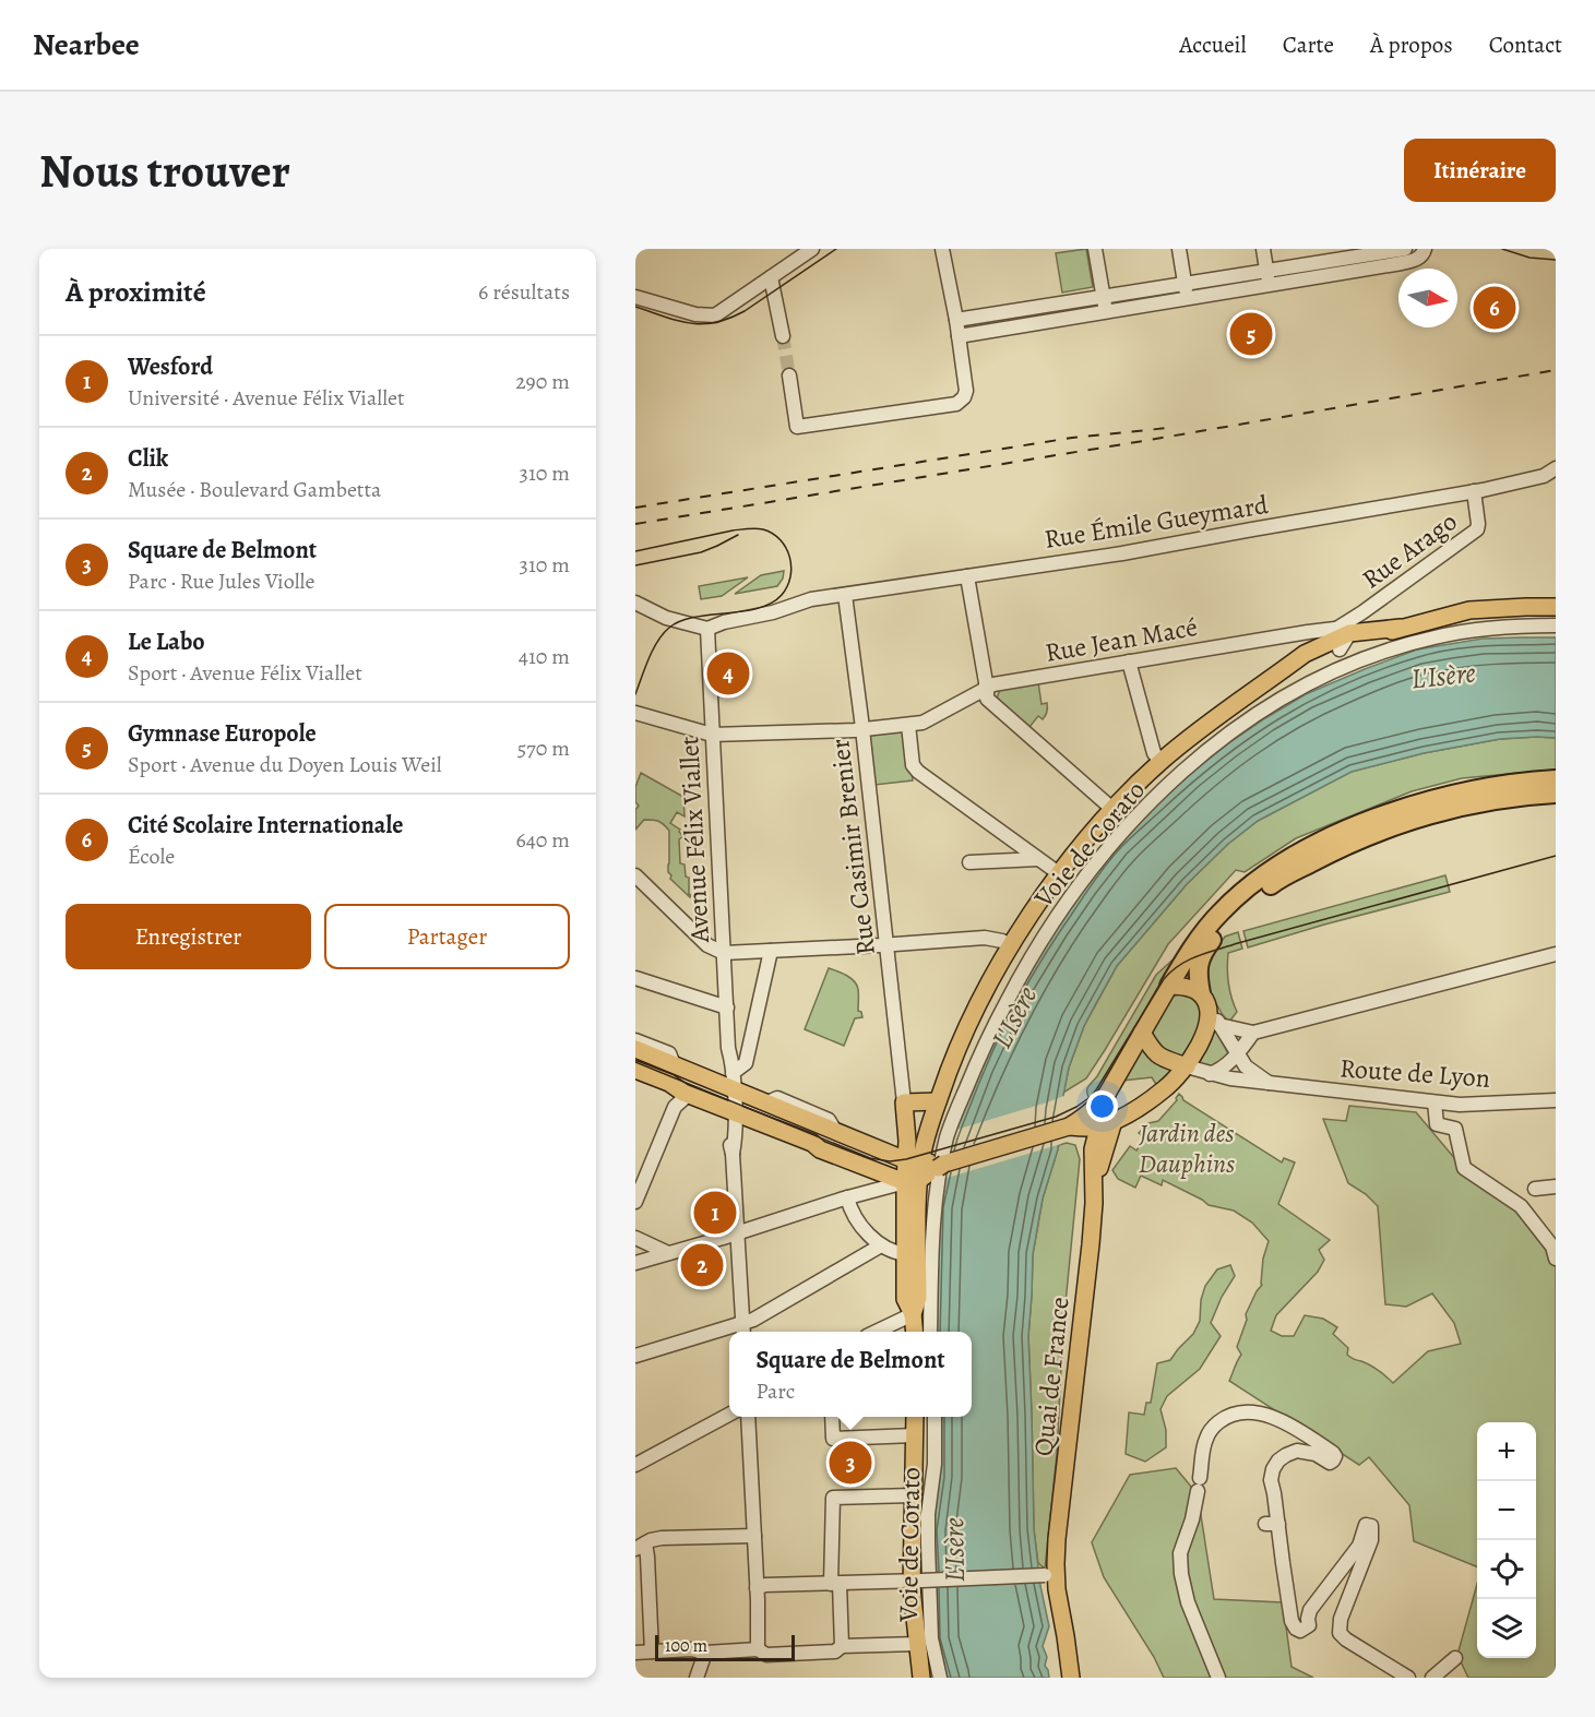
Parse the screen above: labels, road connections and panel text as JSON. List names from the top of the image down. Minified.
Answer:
{"streets":{"main road":["Quai de France"],"street":["Rue Émile Gueymard","Rue Arago","Rue Jean Macé","Avenue Félix Viallet","Voie de Corato","Rue Casimir Brenier","Route de Lyon"]},"crossings":[["Rue Émile Gueymard","Rue Arago"],["Rue Émile Gueymard","Avenue Félix Viallet"],["Rue Émile Gueymard","Rue Casimir Brenier"],["Rue Arago","Rue Jean Macé"],["Rue Jean Macé","Avenue Félix Viallet"],["Rue Jean Macé","Rue Casimir Brenier"]],"water":["L'Isère"],"parks":["Jardin des Dauphins"],"scale_bar":"100 m","north":"right","page":{"header":"Nearbee","nav":["Accueil","Carte","À propos","Contact"],"buttons":["Itinéraire",["Enregistrer","Partager"]],"title":"Nous trouver","heading":["À proximité","6 résultats"],"pins":["6","5","4","1","2","3"],"list":[{"mark":"1","name":"Wesford","note":"Université · Avenue Félix Viallet","value":"290 m"},{"mark":"2","name":"Clik","note":"Musée · Boulevard Gambetta","value":"310 m"},{"mark":"3","name":"Square de Belmont","note":"Parc · Rue Jules Violle","value":"310 m"},{"mark":"4","name":"Le Labo","note":"Sport · Avenue Félix Viallet","value":"410 m"},{"mark":"5","name":"Gymnase Europole","note":"Sport · Avenue du Doyen Louis Weil","value":"570 m"},{"mark":"6","name":"Cité Scolaire Internationale","note":"École","value":"640 m"}],"popup":["Square de Belmont","Parc"],"map_buttons":["+","−"],"scale":"100 m"}}
